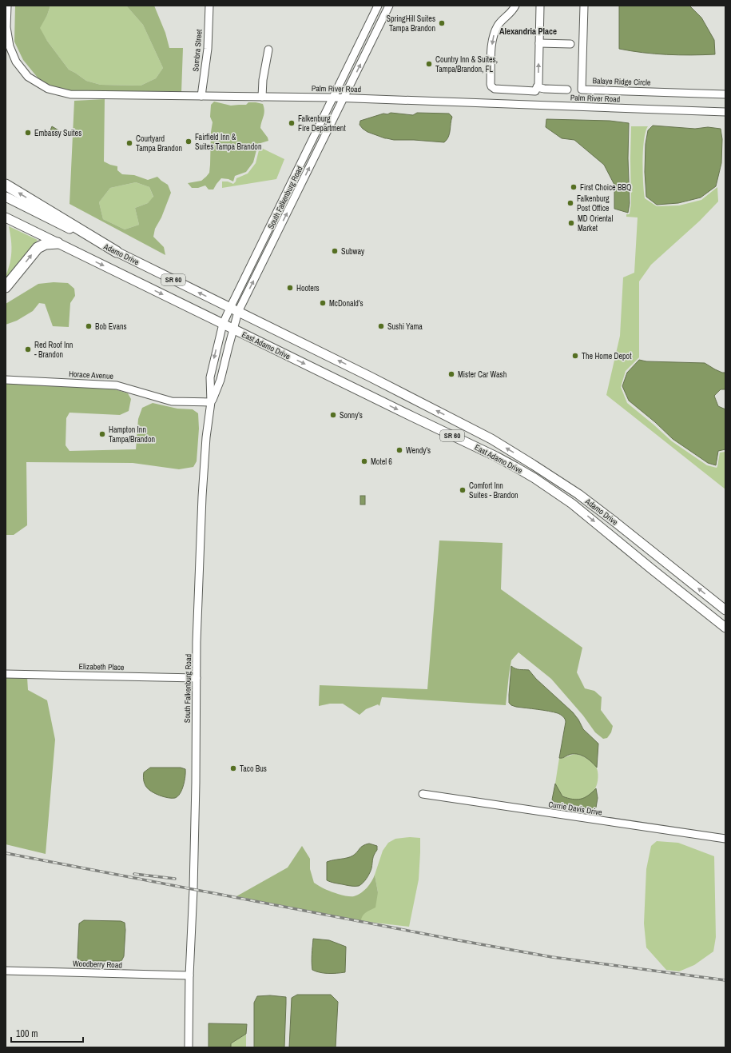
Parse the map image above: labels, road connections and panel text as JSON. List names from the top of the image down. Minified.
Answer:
{"streets":{"main road":["Adamo Drive","SR 60","East Adamo Drive"],"street":["Sombra Street","Balaye Ridge Circle","Palm River Road","South Falkenburg Road","Horace Avenue","Elizabeth Place","Currie Davis Drive","Woodberry Road"]},"crossings":[["Sombra Street","Palm River Road"],["Palm River Road","South Falkenburg Road"],["South Falkenburg Road","Adamo Drive"],["South Falkenburg Road","SR 60"],["South Falkenburg Road","East Adamo Drive"],["South Falkenburg Road","Horace Avenue"],["South Falkenburg Road","Elizabeth Place"],["South Falkenburg Road","Woodberry Road"],["SR 60","East Adamo Drive"]],"one_way":["East Adamo Drive"],"districts":["Alexandria Place"],"places":["SpringHill Suites Tampa Brandon","Country Inn & Suites, Tampa/Brandon, FL","Falkenburg Fire Department","Embassy Suites","Fairfield Inn & Suites Tampa Brandon","Courtyard Tampa Brandon","First Choice BBQ","Falkenburg Post Office","MD Oriental Market","Subway","Hooters","McDonald's","Bob Evans","Sushi Yama","Red Roof Inn - Brandon","The Home Depot","Mister Car Wash","Sonny's","Hampton Inn Tampa/Brandon","Wendy's","Motel 6","Comfort Inn Suites - Brandon","Taco Bus"],"scale_bar":"100 m"}
